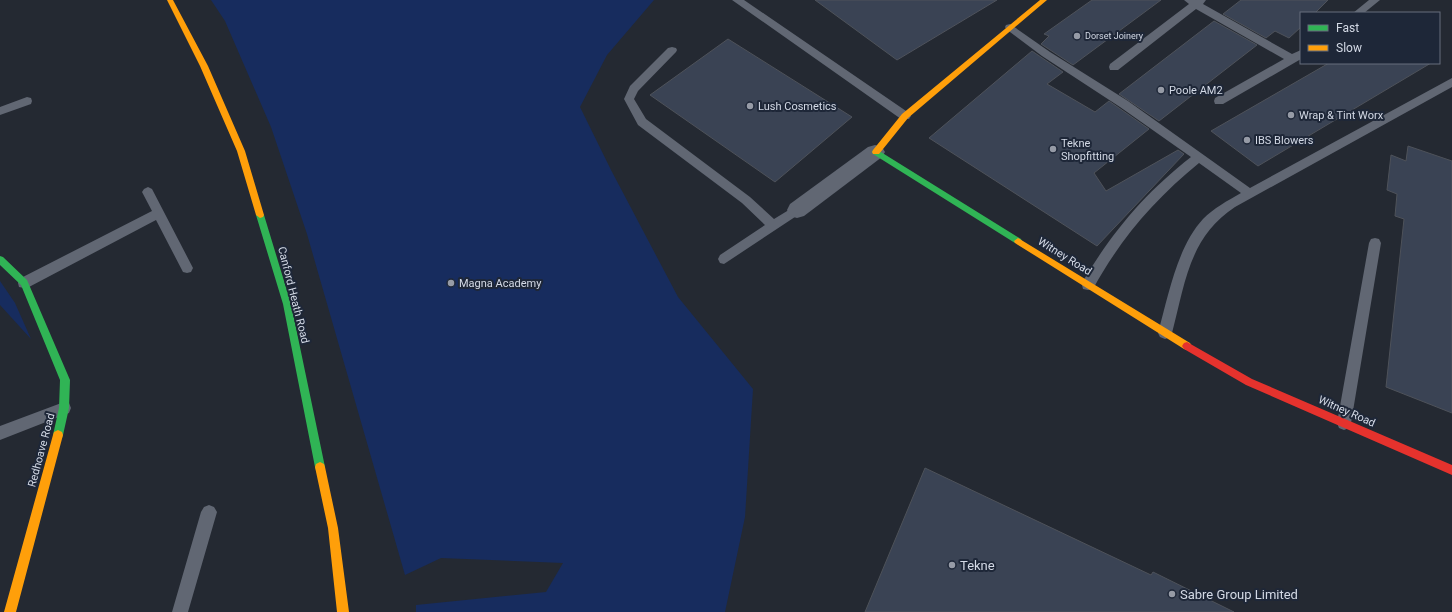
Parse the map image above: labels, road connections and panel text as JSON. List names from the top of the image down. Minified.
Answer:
{"streets":{"street":["Witney Road","Canford Heath Road","Redhoave Road"]},"places":["Dorset Joinery","Poole AM2","Lush Cosmetics","Wrap & Tint Worx","IBS Blowers","Tekne Shopfitting","Magna Academy","Tekne","Sabre Group Limited"],"legend":["Fast","Slow"]}
